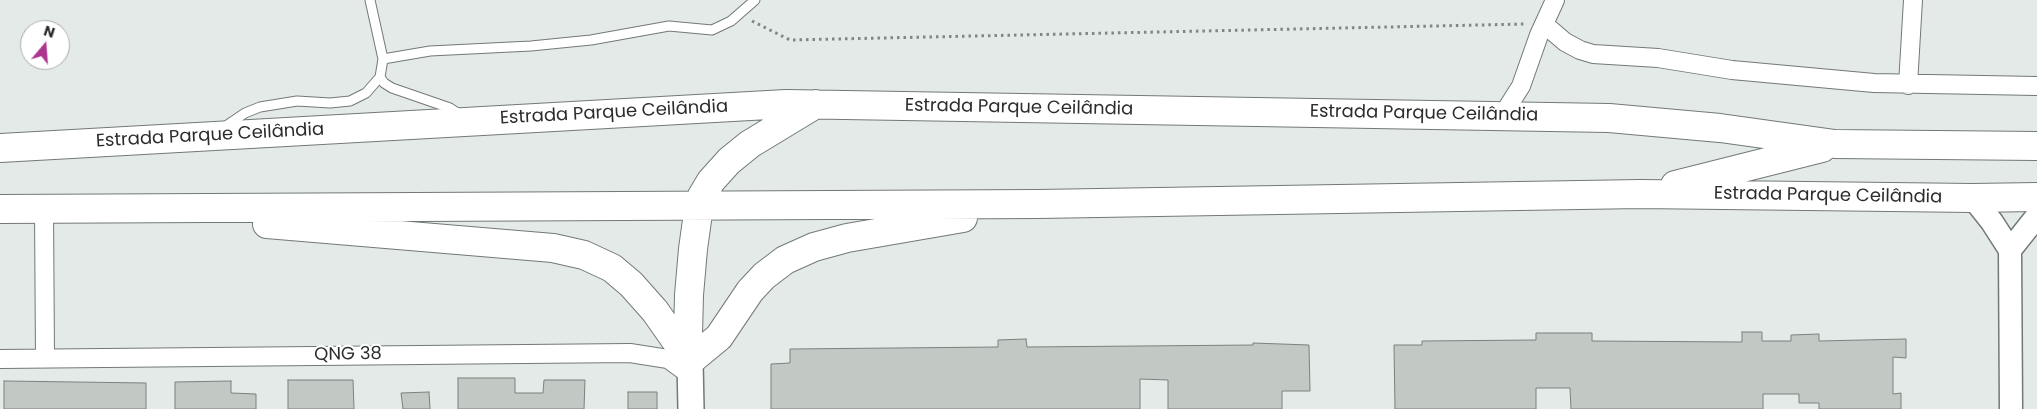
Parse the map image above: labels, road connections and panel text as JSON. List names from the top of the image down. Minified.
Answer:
{"streets":{"highway":["Estrada Parque Ceilândia"],"street":["QNG 38"]},"north":"top"}
